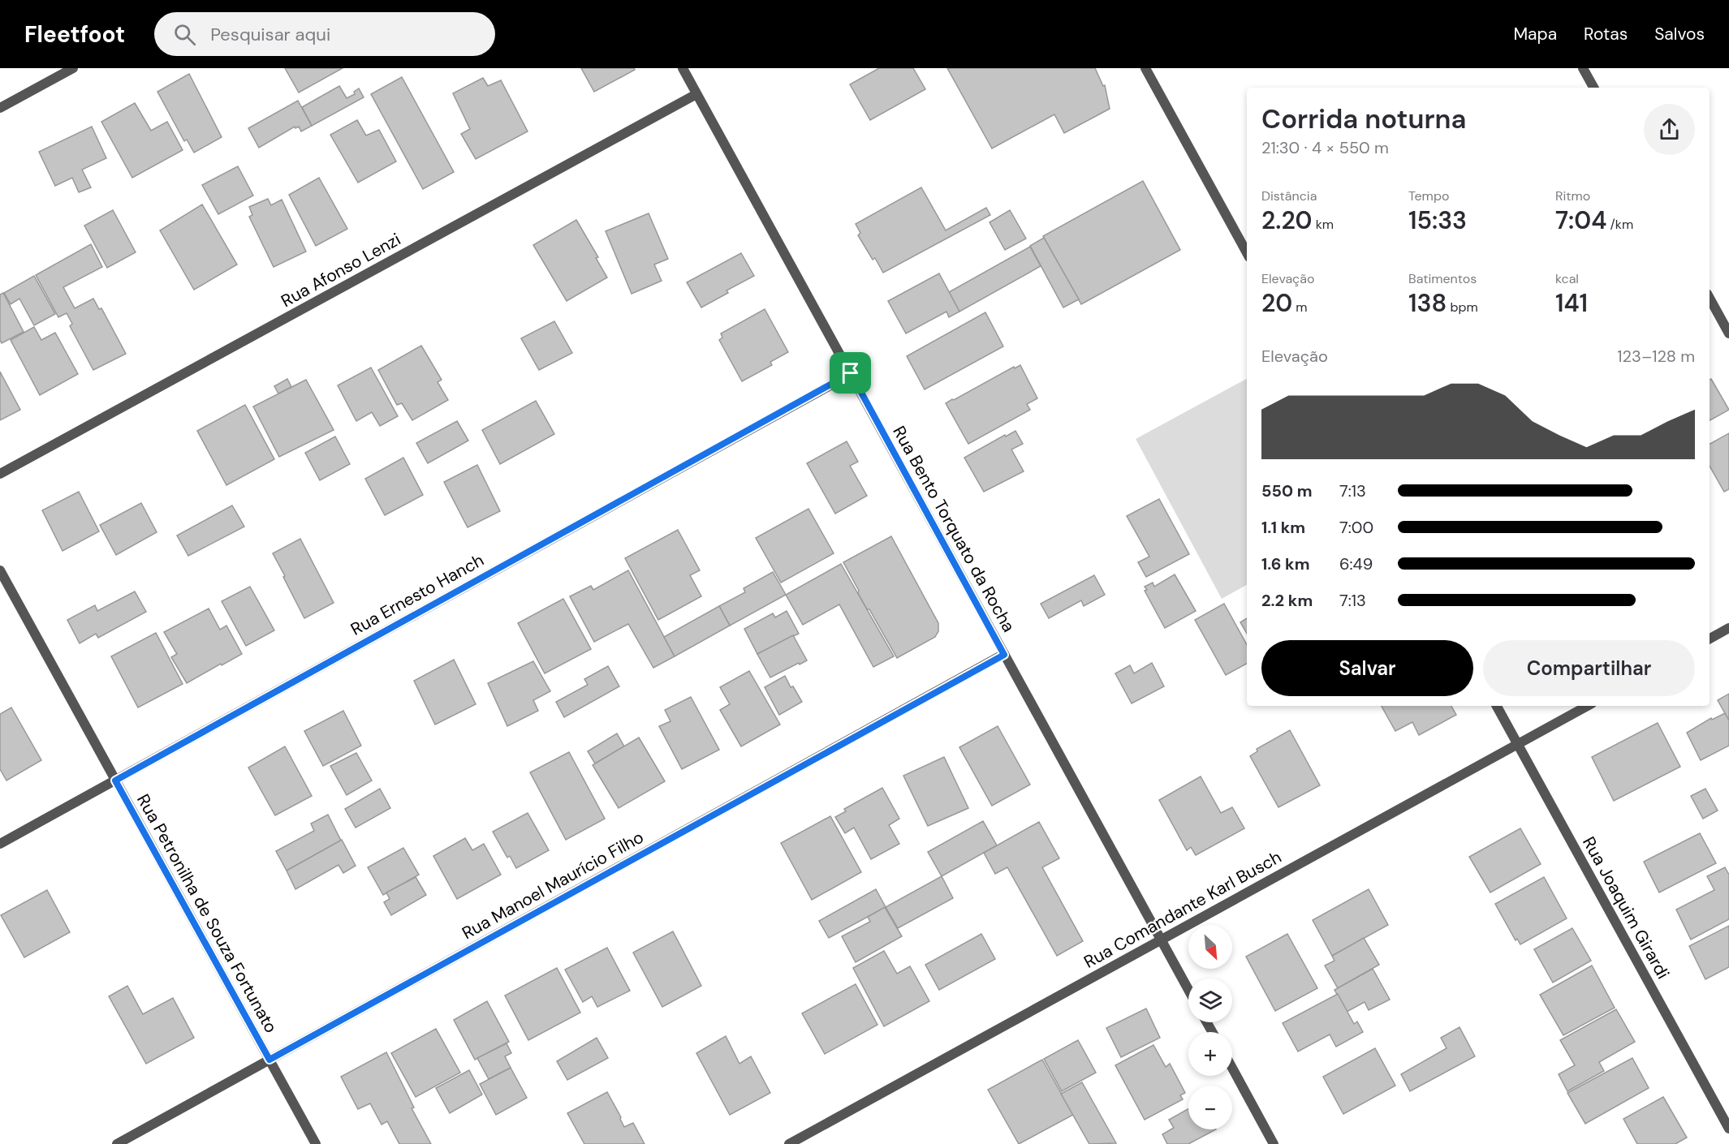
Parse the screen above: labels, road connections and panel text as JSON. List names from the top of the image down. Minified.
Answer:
{"streets":{"street":["Rua Afonso Lenzi","Rua Bento Torquato da Rocha","Rua Ernesto Hanch","Rua Manoel Maurício Filho","Rua Joaquim Girardi","Rua Comandante Karl Busch","Rua Petronilha de Souza Fortunato"]},"crossings":[["Rua Afonso Lenzi","Rua Bento Torquato da Rocha"],["Rua Bento Torquato da Rocha","Rua Ernesto Hanch"],["Rua Bento Torquato da Rocha","Rua Manoel Maurício Filho"],["Rua Bento Torquato da Rocha","Rua Comandante Karl Busch"],["Rua Ernesto Hanch","Rua Petronilha de Souza Fortunato"],["Rua Manoel Maurício Filho","Rua Petronilha de Souza Fortunato"],["Rua Joaquim Girardi","Rua Comandante Karl Busch"]],"north":"bottom right","page":{"header":"Fleetfoot","search":"Pesquisar aqui","nav":["Mapa","Rotas","Salvos"],"heading":["Corrida noturna","21:30 · 4 × 550 m"],"stats":[["Distância","2.20 km"],["Tempo","15:33"],["Ritmo","7:04 /km"],["Elevação","20 m"],["Batimentos","138 bpm"],["kcal","141"]],"chart":["Elevação","123–128 m"],"list":[{"name":"550 m","note":"7:13"},{"name":"1.1 km","note":"7:00"},{"name":"1.6 km","note":"6:49"},{"name":"2.2 km","note":"7:13"}],"buttons":["Salvar","Compartilhar"],"map_buttons":["+","−"]}}
